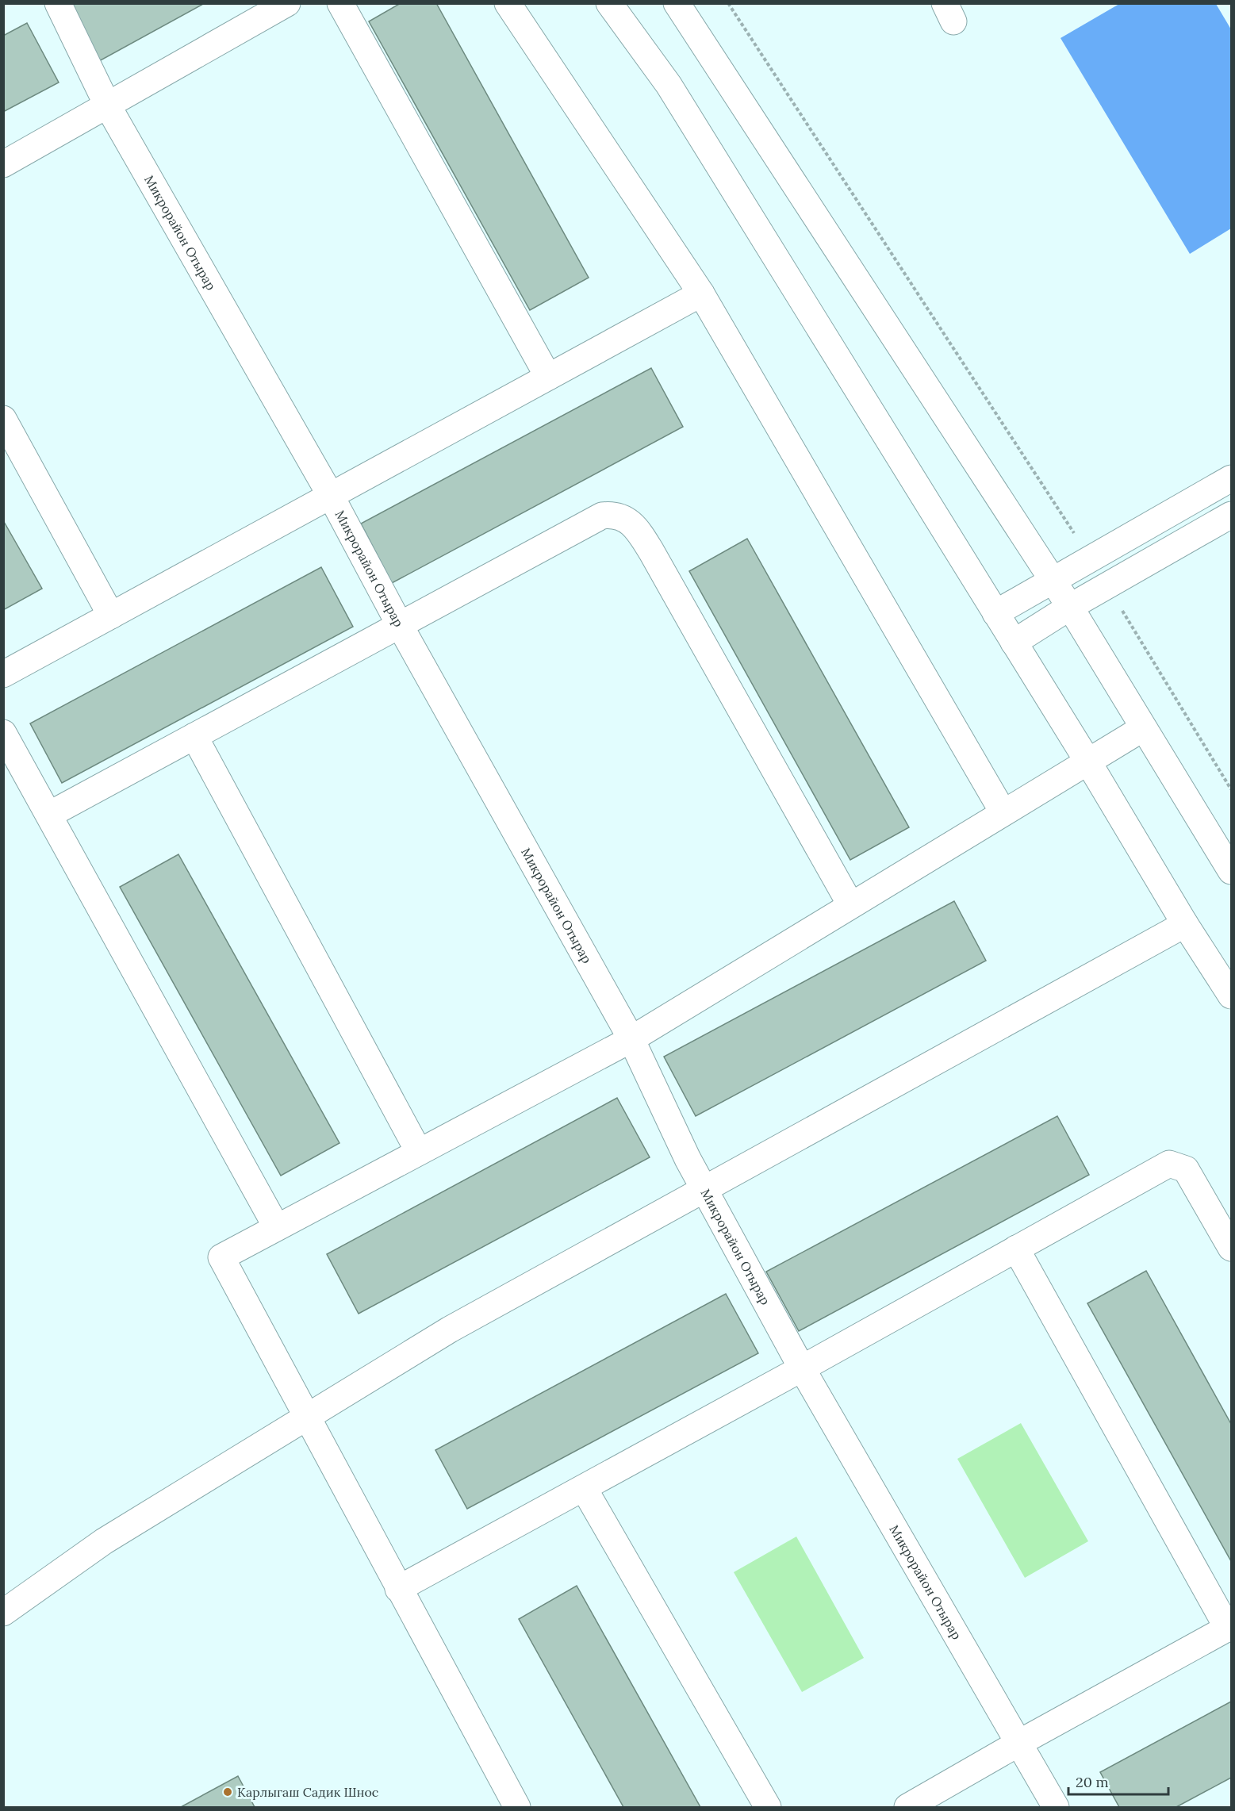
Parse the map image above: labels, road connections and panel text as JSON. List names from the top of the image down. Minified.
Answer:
{"streets":{"street":["Микрорайон Отырар"]},"places":["Карлыгаш Садик Шнос"],"scale_bar":"20 m"}
